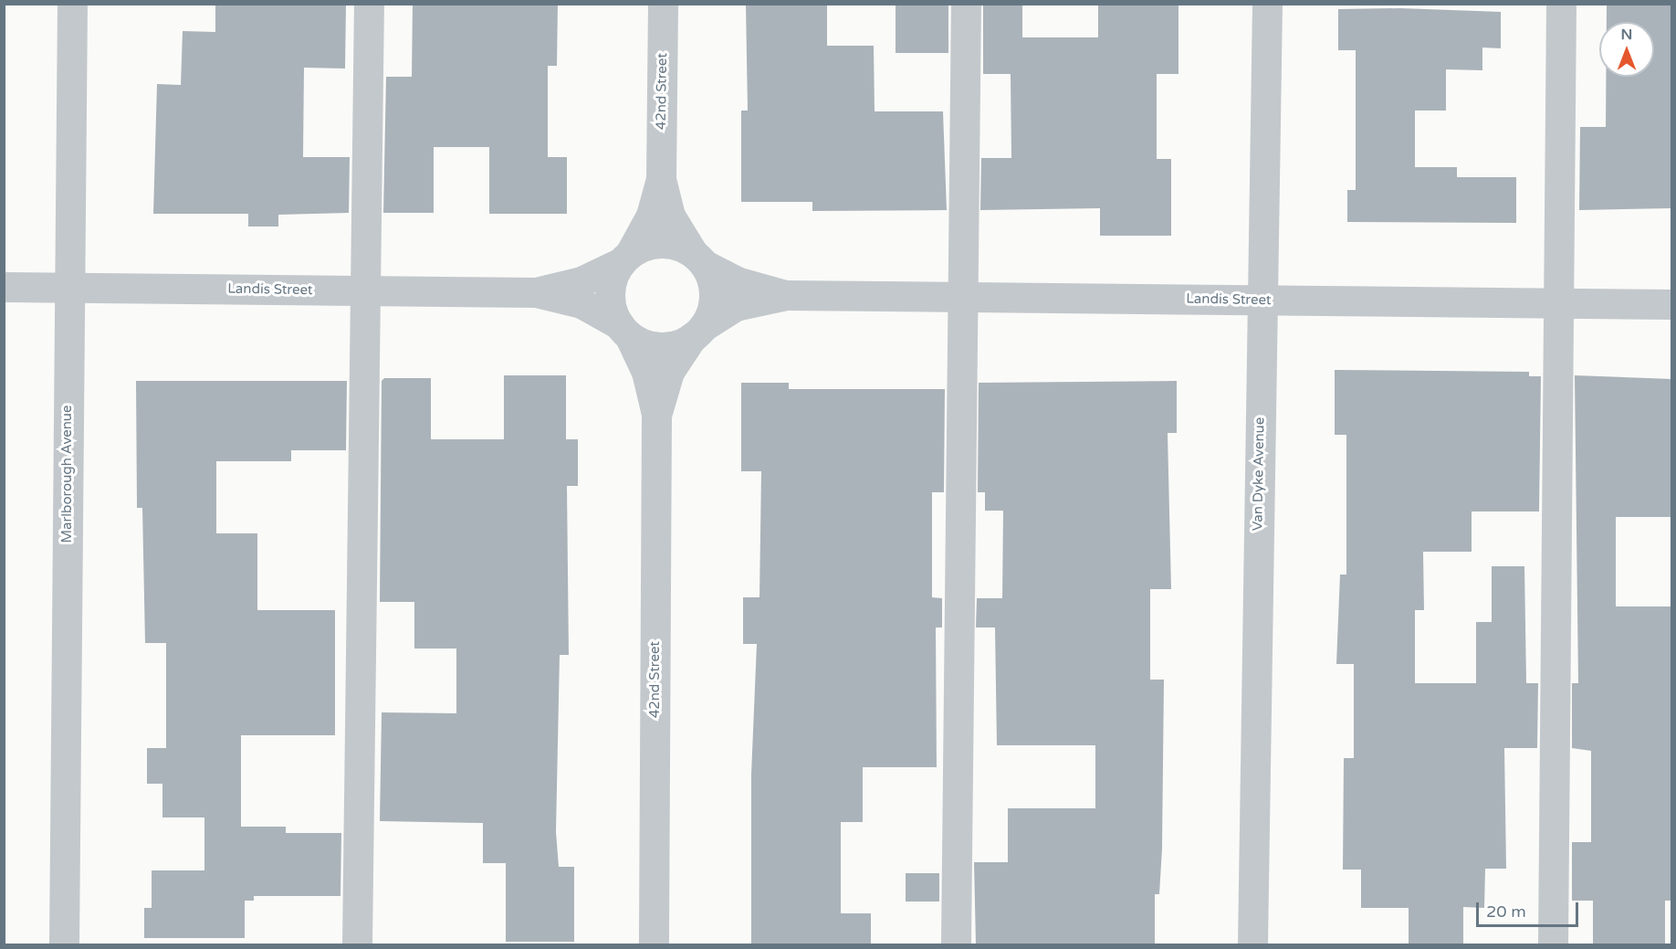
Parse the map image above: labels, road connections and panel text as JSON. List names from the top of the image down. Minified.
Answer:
{"streets":{"street":["42nd Street","Landis Street","Marlborough Avenue","Van Dyke Avenue"]},"crossings":[["42nd Street","Landis Street"],["Landis Street","Marlborough Avenue"],["Landis Street","Van Dyke Avenue"]],"scale_bar":"20 m","north":"top"}
